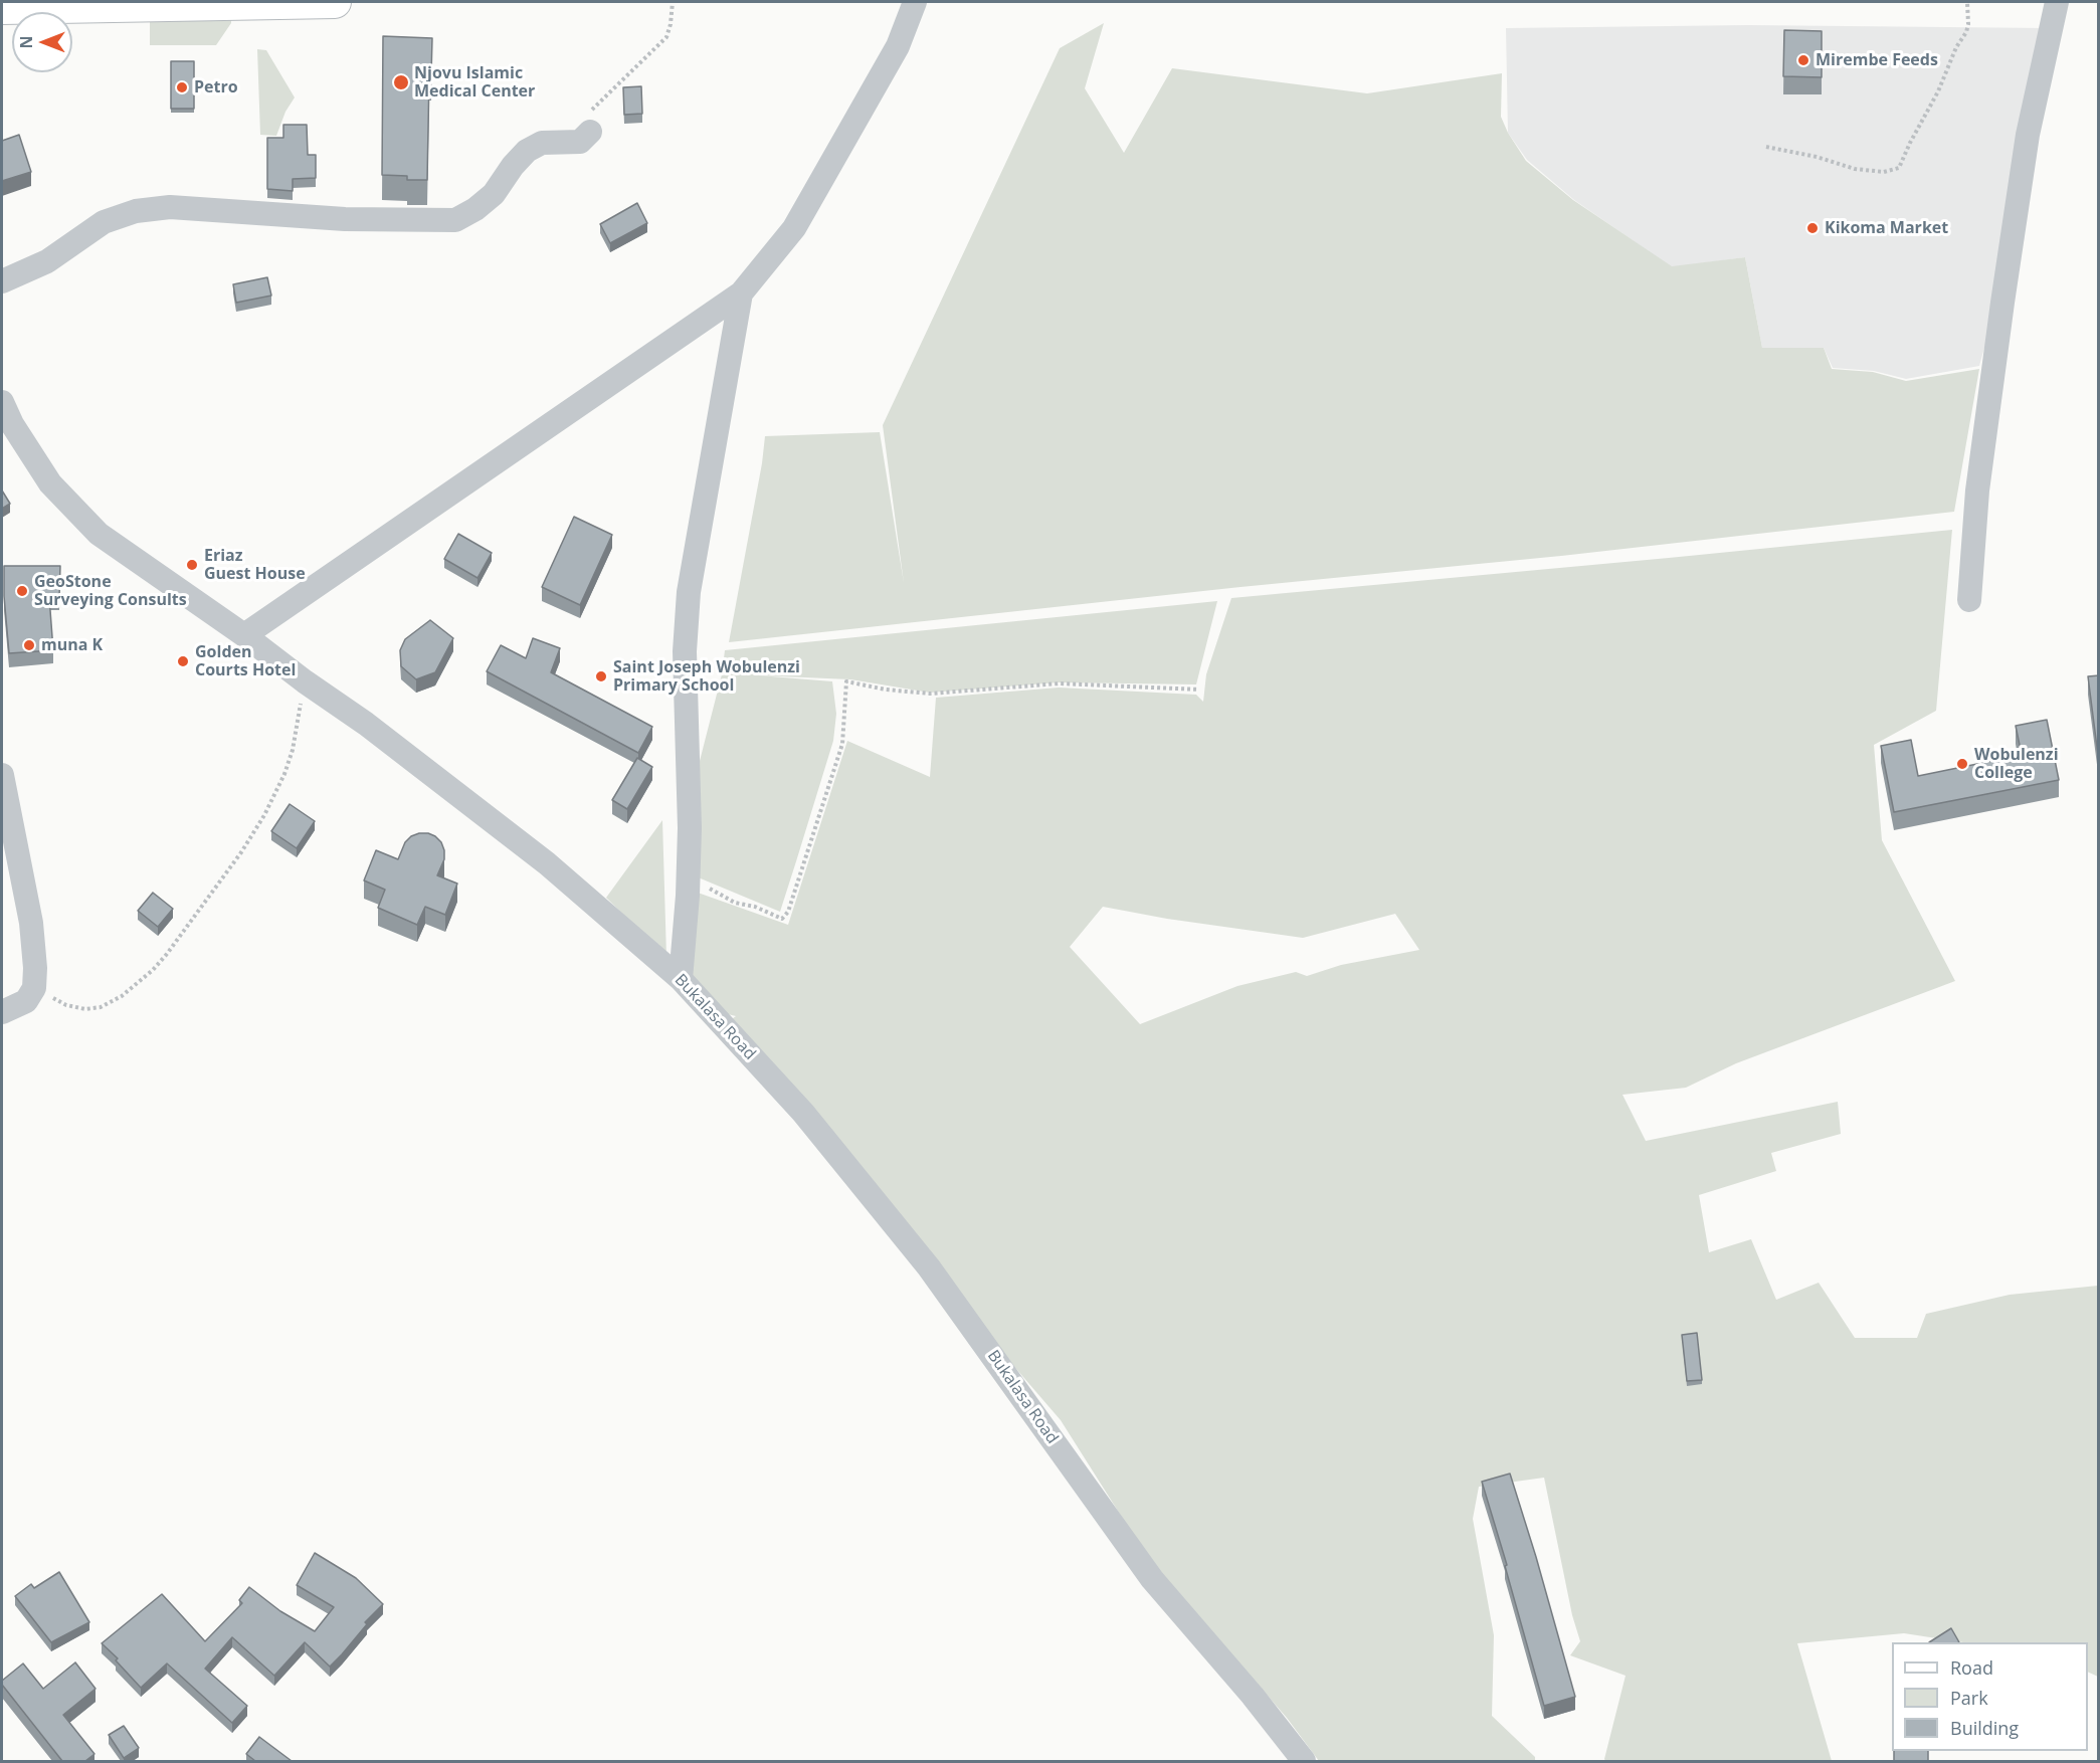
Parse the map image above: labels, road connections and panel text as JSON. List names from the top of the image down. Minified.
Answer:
{"streets":{"street":["Bukalasa Road"]},"places":["Mirembe Feeds","Njovu Islamic Medical Center","Petro","Kikoma Market","Eriaz Guest House","GeoStone Surveying Consults","muna K","Golden Courts Hotel","Saint Joseph Wobulenzi Primary School","Wobulenzi College"],"legend":["Road","Park","Building"],"north":"left"}
